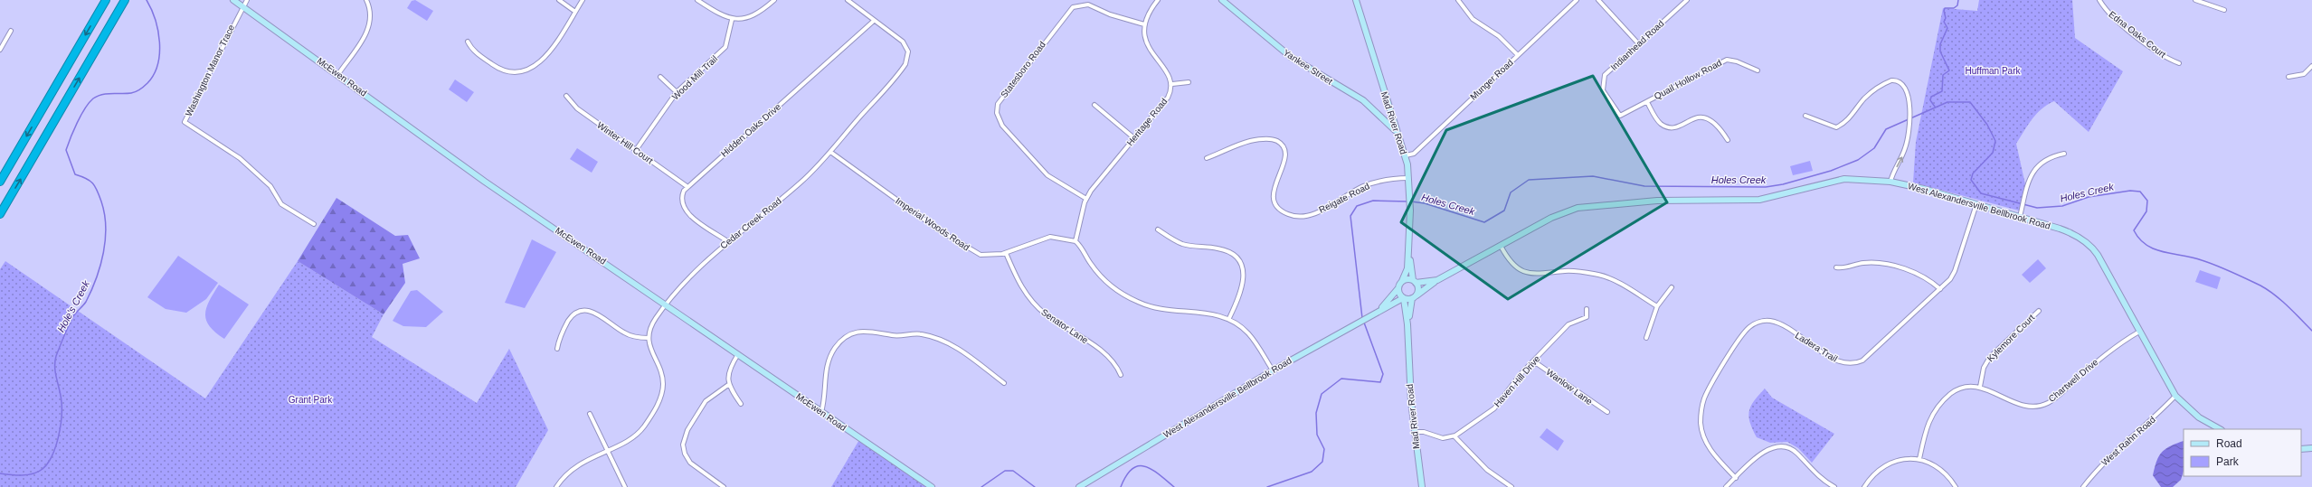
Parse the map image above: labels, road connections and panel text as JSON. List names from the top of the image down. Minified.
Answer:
{"streets":{"street":["Edna Oaks Court","Indianhead Road","Yankee Street","Statesboro Road","Washington Manor Trace","McEwen Road","Wood Mill Trail","Munger Road","Quail Hollow Road","Heritage Road","Mad River Road","Hidden Oaks Drive","Winter Hill Court","Reigate Road","West Alexandersville Bellbrook Road","Cedar Creek Road","Imperial Woods Road","Senator Lane","Kylemore Court","Ladera Trail","Chartwell Drive","Haven Hill Drive","Wanlow Lane","West Rahn Road"]},"crossings":[["Indianhead Road","Quail Hollow Road"],["Yankee Street","Mad River Road"],["Statesboro Road","Heritage Road"],["Washington Manor Trace","McEwen Road"],["McEwen Road","Cedar Creek Road"],["Wood Mill Trail","Winter Hill Court"],["Munger Road","Mad River Road"],["Heritage Road","Imperial Woods Road"],["Mad River Road","Reigate Road"],["Mad River Road","West Alexandersville Bellbrook Road"],["Hidden Oaks Drive","Winter Hill Court"],["Hidden Oaks Drive","Cedar Creek Road"],["West Alexandersville Bellbrook Road","Ladera Trail"],["West Alexandersville Bellbrook Road","Chartwell Drive"],["West Alexandersville Bellbrook Road","West Rahn Road"],["Cedar Creek Road","Imperial Woods Road"],["Imperial Woods Road","Senator Lane"],["Kylemore Court","Chartwell Drive"],["Haven Hill Drive","Wanlow Lane"]],"water":["Holes Creek","Hole's Creek"],"parks":["Huffman Park","Grant Park"],"legend":["Road","Park"]}
